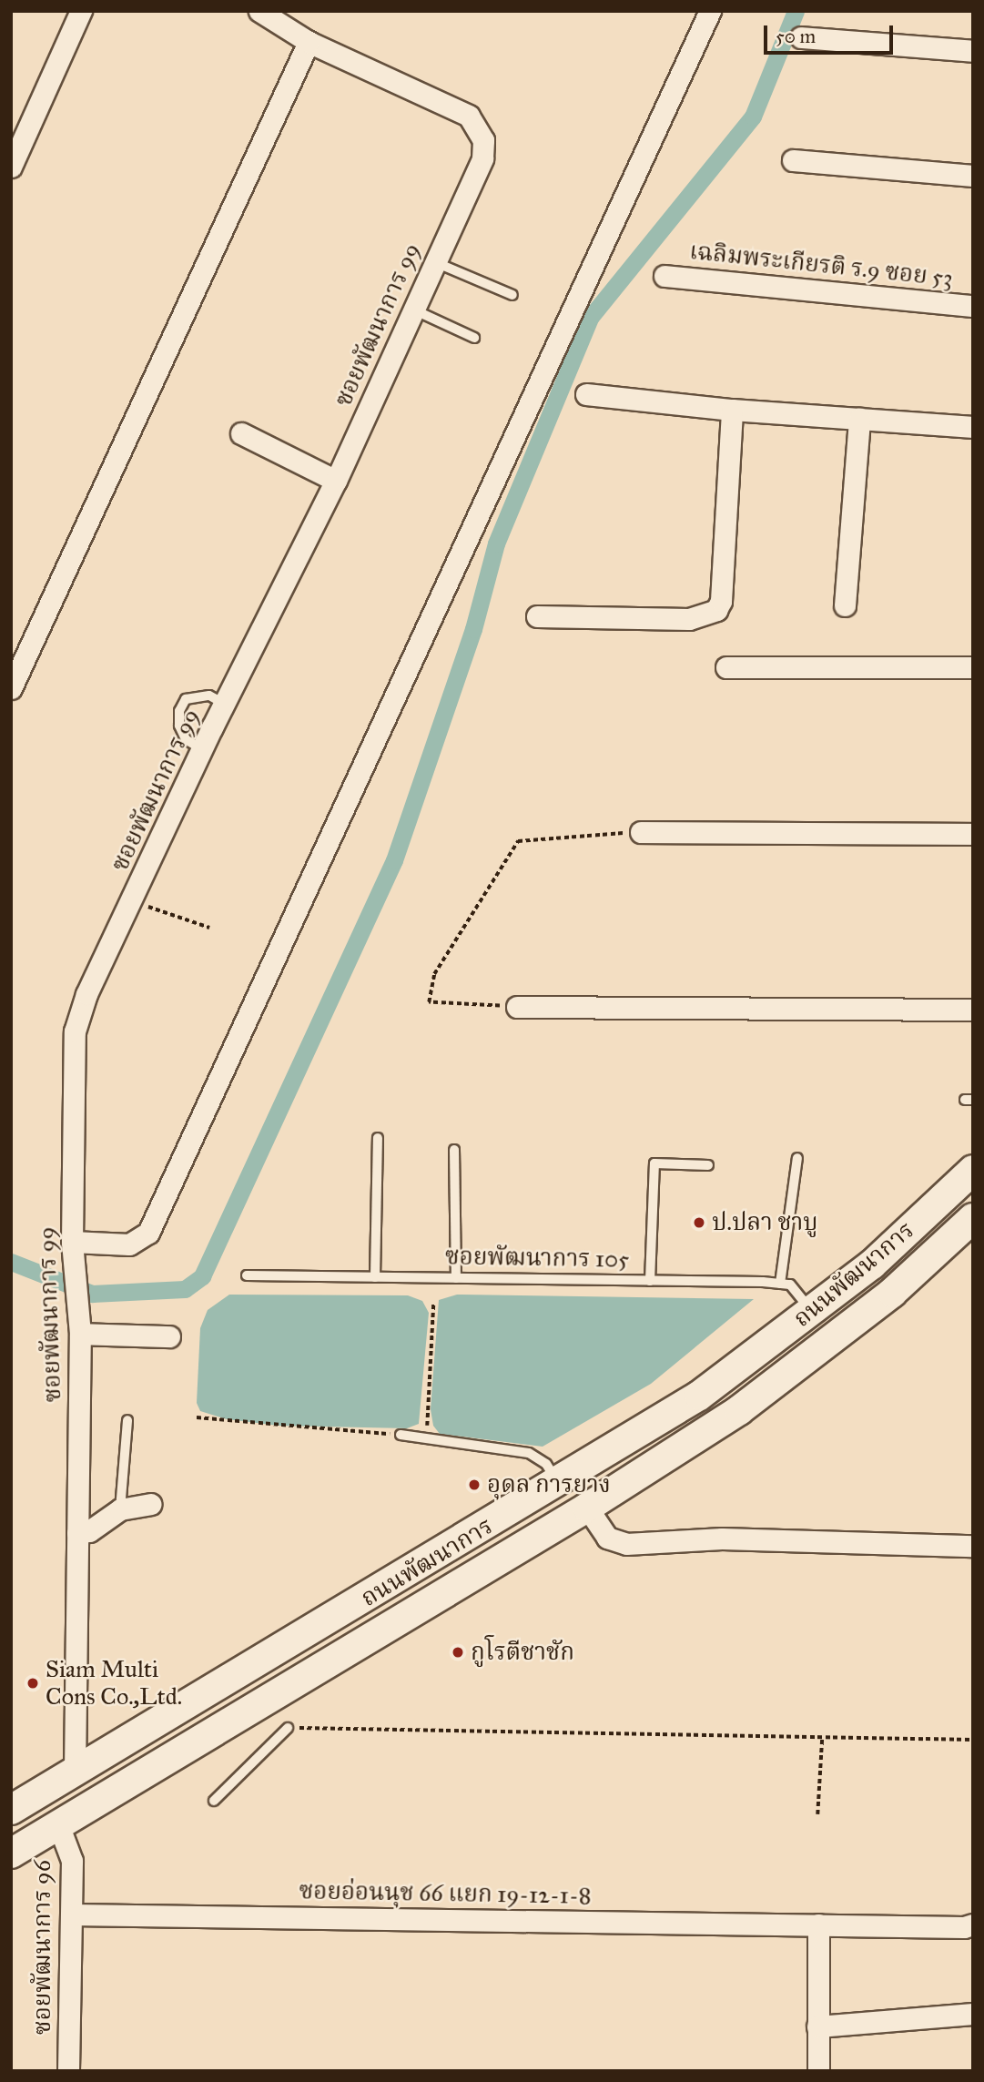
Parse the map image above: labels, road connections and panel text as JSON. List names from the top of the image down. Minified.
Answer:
{"streets":{"main road":["ถนนพัฒนาการ"],"street":["เฉลิมพระเกียรติ ร.9 ซอย 53","ซอยพัฒนาการ 99","ซอยอ่อนนุช 66 แยก 19-12-1-8","ซอยพัฒนาการ 96"],"lane":["ซอยพัฒนาการ 105"]},"crossings":[["ซอยพัฒนาการ 99","ถนนพัฒนาการ"],["ถนนพัฒนาการ","ซอยพัฒนาการ 96"],["ซอยอ่อนนุช 66 แยก 19-12-1-8","ซอยพัฒนาการ 96"]],"places":["ป.ปลา ชาบู","อุดล การยาง","กูโรตีชาชัก","Siam Multi Cons Co.,Ltd."],"scale_bar":"50 m"}
